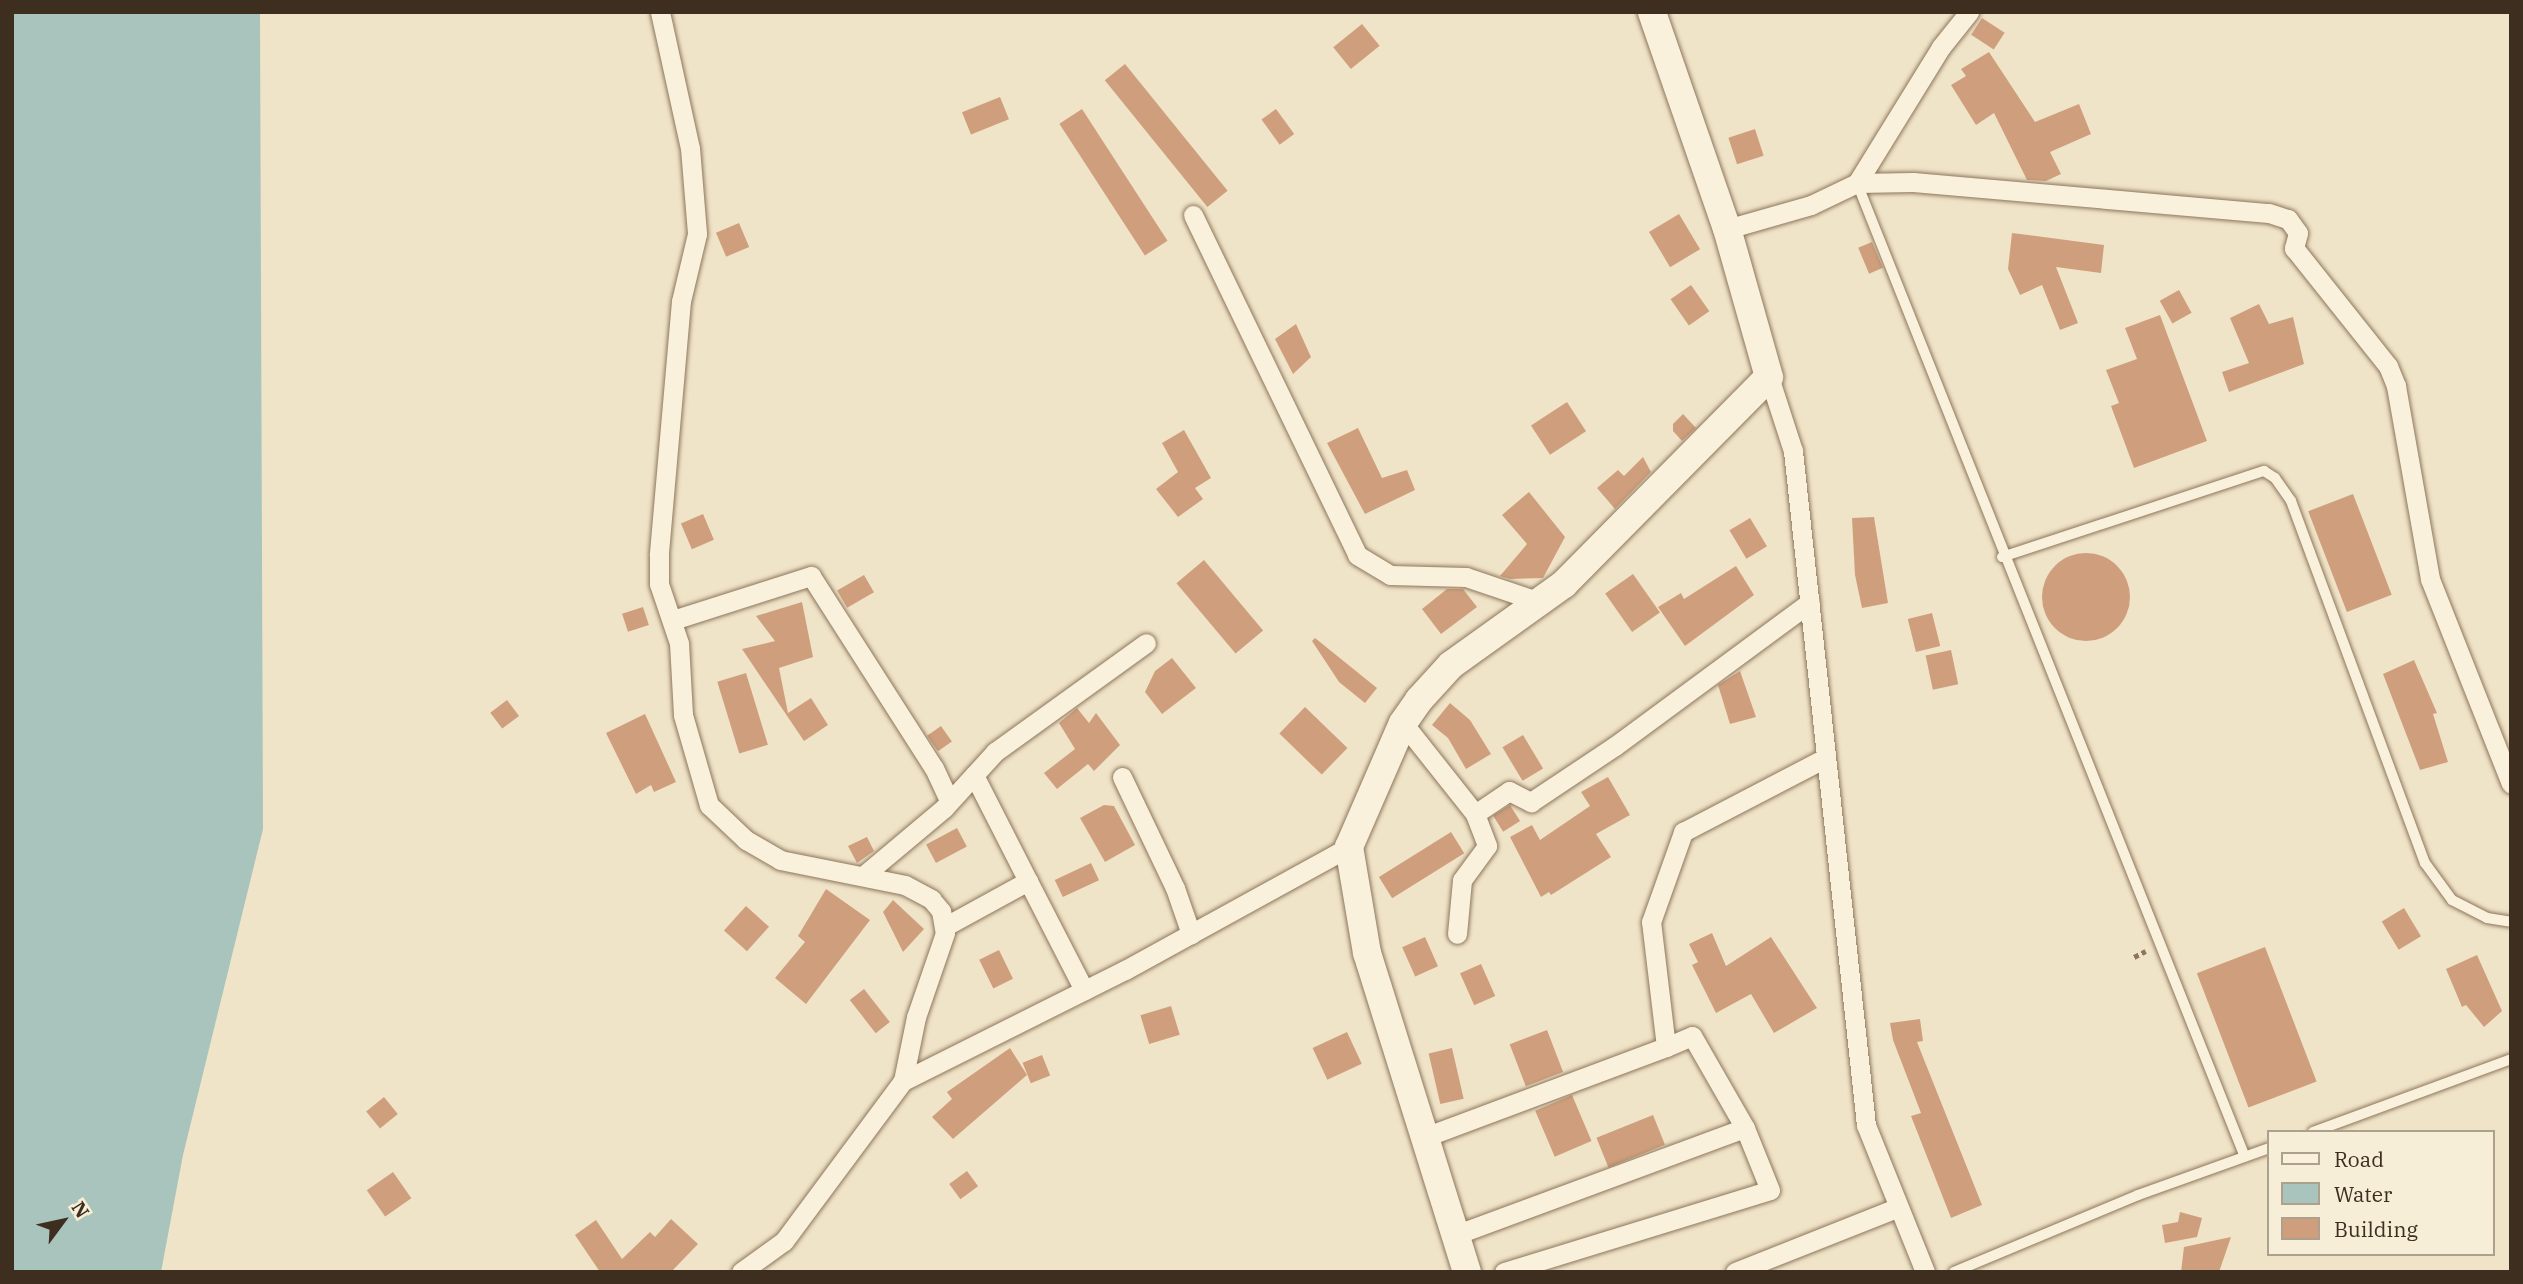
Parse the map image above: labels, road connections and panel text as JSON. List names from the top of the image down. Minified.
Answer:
{"legend":["Road","Water","Building"],"north":"top right"}
